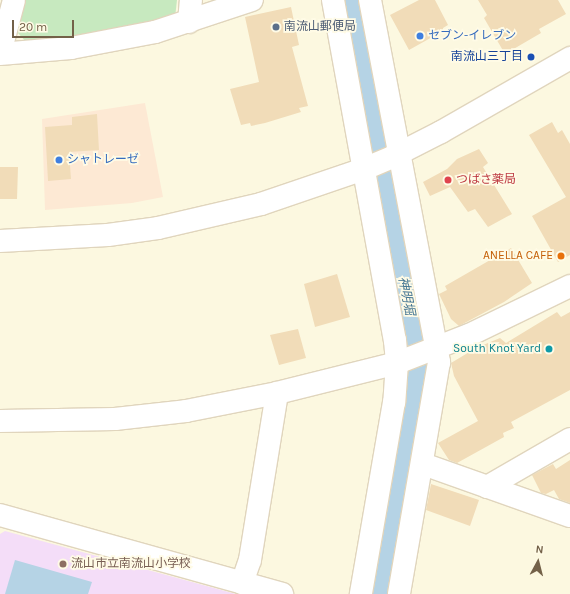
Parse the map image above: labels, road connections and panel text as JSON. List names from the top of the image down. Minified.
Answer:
{"water":["神明堀"],"places":["南流山郵便局","セブン-イレブン","南流山三丁目","シャトレーゼ","つばさ薬局","ANELLA CAFE","South Knot Yard","流山市立南流山小学校"],"scale_bar":"20 m","north":"top"}
